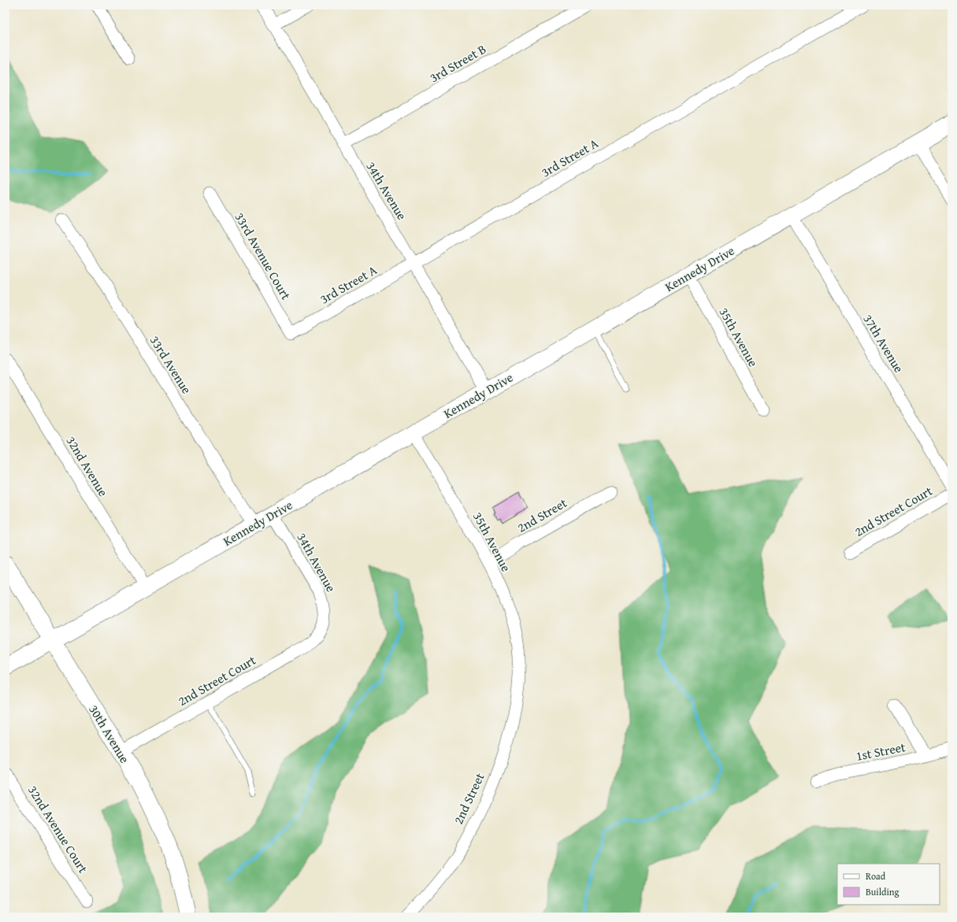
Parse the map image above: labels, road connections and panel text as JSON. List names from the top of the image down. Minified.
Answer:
{"streets":{"street":["3rd Street B","3rd Street A","34th Avenue","33rd Avenue Court","Kennedy Drive","35th Avenue","37th Avenue","33rd Avenue","32nd Avenue","2nd Street Court","2nd Street","30th Avenue","1st Street","32nd Avenue Court"]},"crossings":[["3rd Street B","34th Avenue"],["3rd Street A","34th Avenue"],["3rd Street A","33rd Avenue Court"],["34th Avenue","Kennedy Drive"],["34th Avenue","2nd Street Court"],["Kennedy Drive","35th Avenue"],["Kennedy Drive","37th Avenue"],["Kennedy Drive","33rd Avenue"],["Kennedy Drive","32nd Avenue"],["Kennedy Drive","30th Avenue"],["35th Avenue","2nd Street"],["2nd Street Court","30th Avenue"]],"legend":["Road","Building"]}
